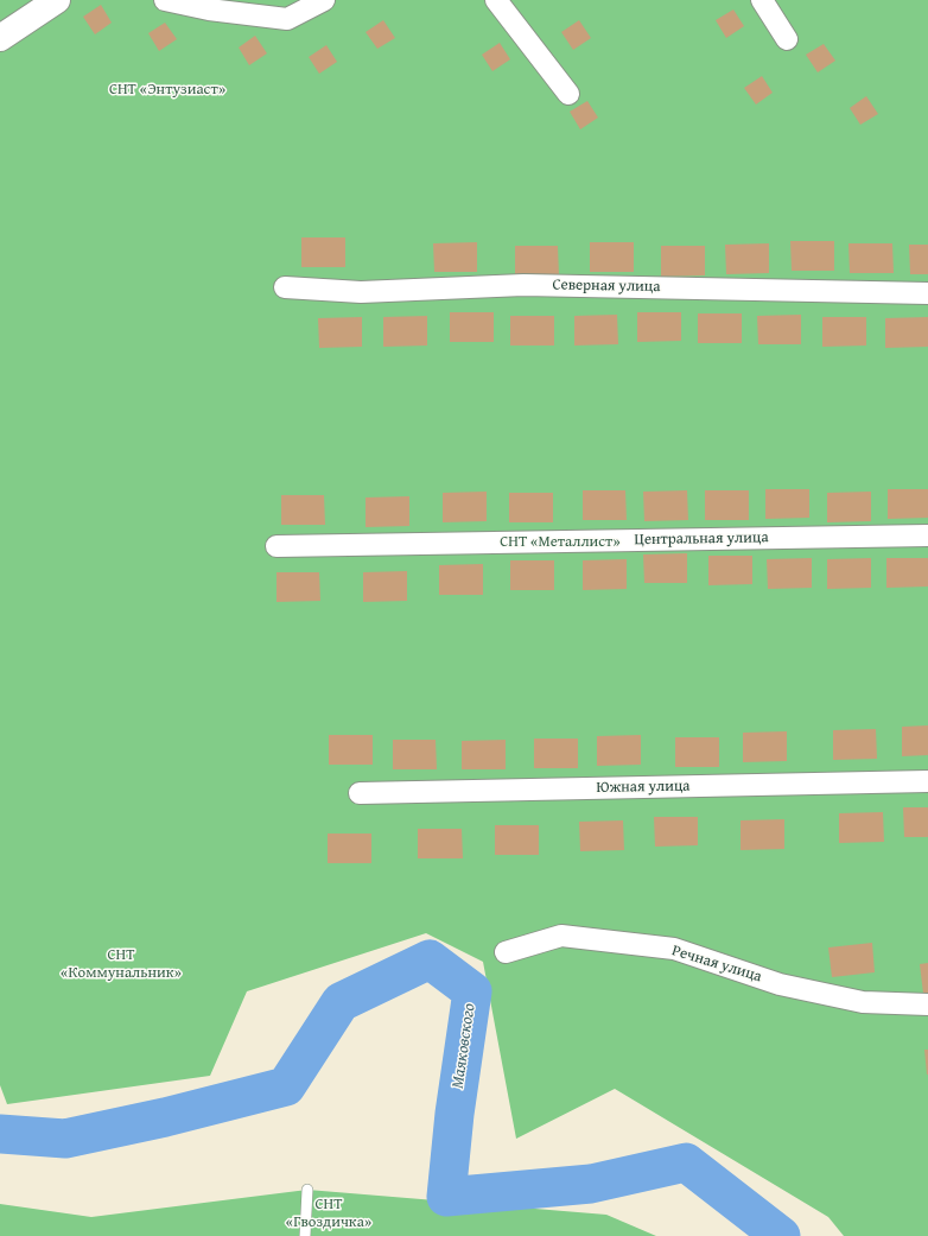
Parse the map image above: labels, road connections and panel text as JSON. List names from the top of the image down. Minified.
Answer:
{"streets":{"street":["Северная улица","Центральная улица","Южная улица","Речная улица"]},"water":["Маяковского"],"parks":["СНТ «Энтузиаст»","СНТ «Металлист»","СНТ «Коммунальник»","СНТ «Гвоздичка»"]}
